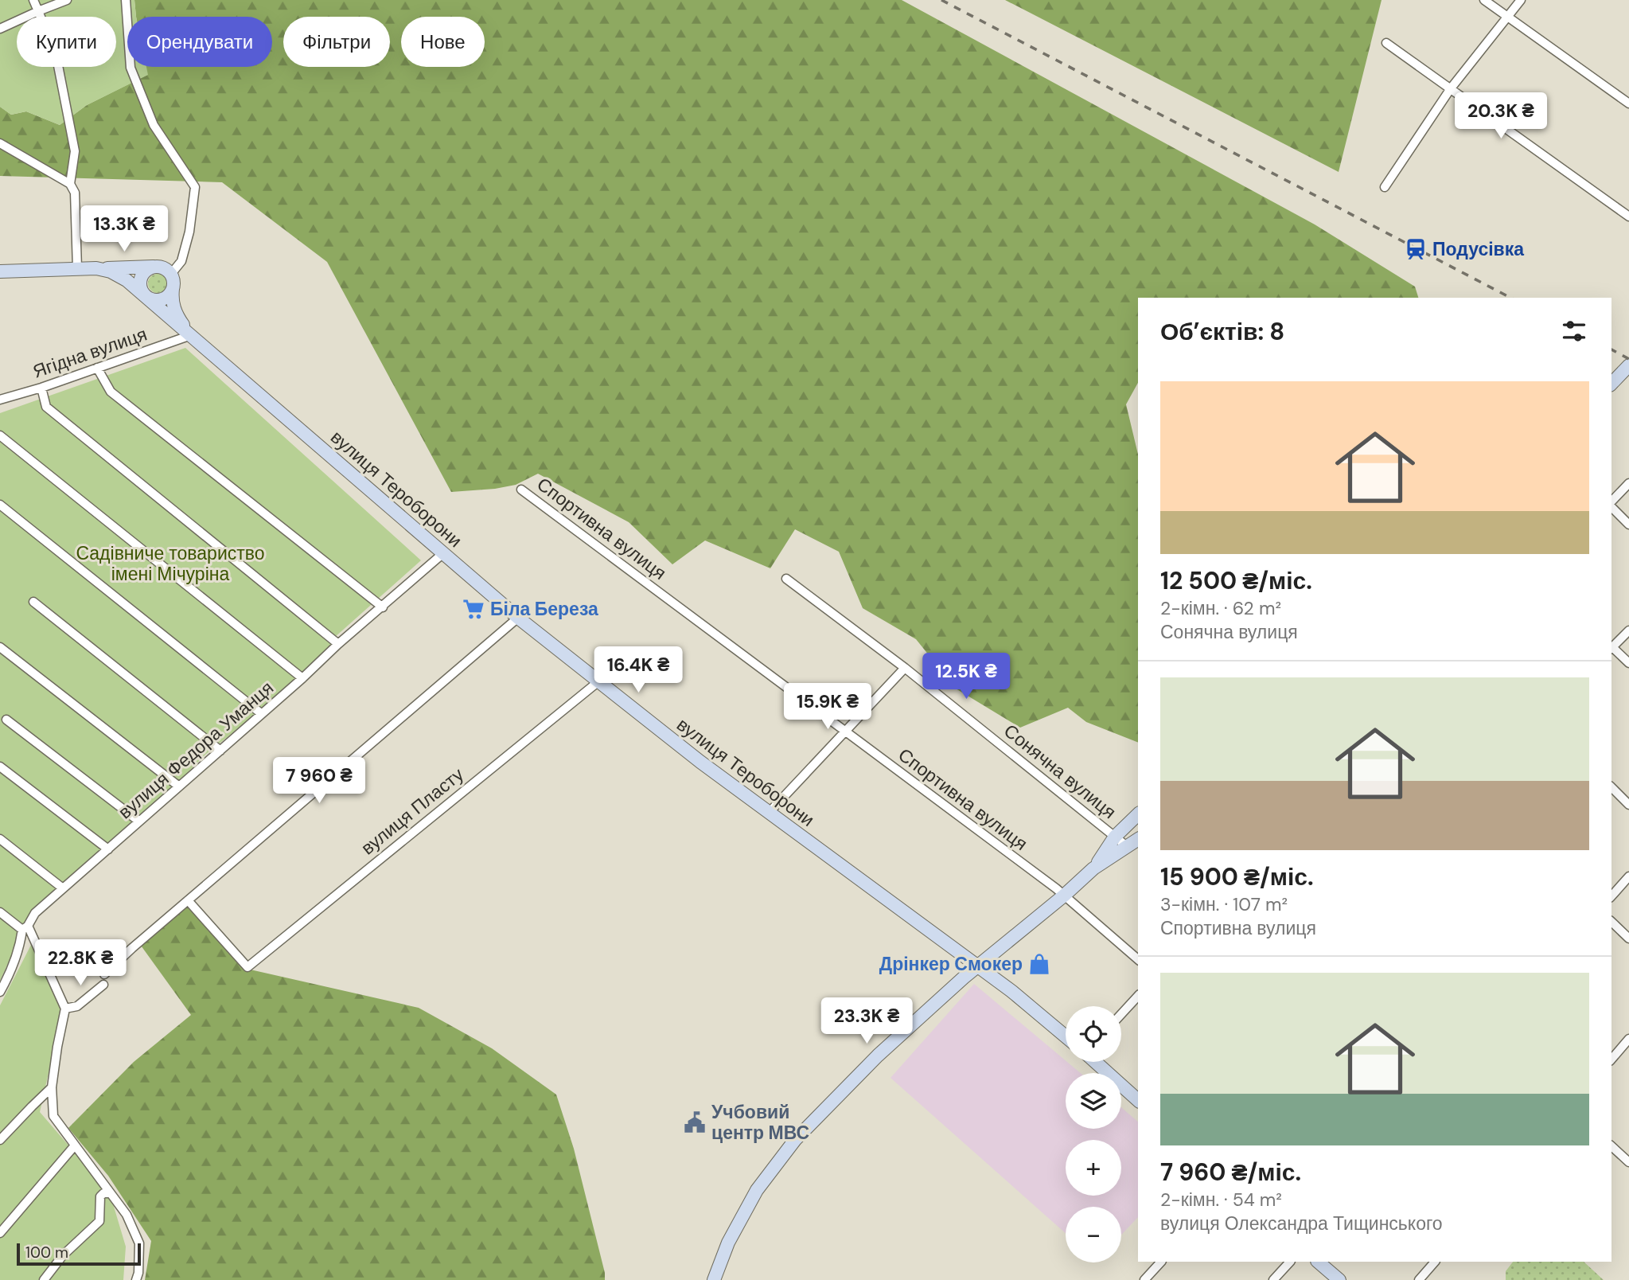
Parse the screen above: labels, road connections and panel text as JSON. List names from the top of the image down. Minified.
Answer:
{"streets":{"main road":["вулиця Тероборони"],"street":["Ягідна вулиця","Спортивна вулиця","вулиця Федора Уманця","Сонячна вулиця","вулиця Пласту"]},"crossings":[["Ягідна вулиця","вулиця Тероборони"],["вулиця Тероборони","вулиця Федора Уманця"],["вулиця Тероборони","вулиця Пласту"]],"parks":["Садівниче товариство імені Мічуріна"],"places":{"station":["Подусівка"],"supermarket":["Біла Береза"],"shop":["Дрінкер Смокер"],"public building":["Учбовий центр МВС"]},"scale_bar":"100 m","page":{"chip":["Купити","Орендувати","Фільтри","Нове"],"price":["20.3K ₴","13.3K ₴","16.4K ₴","12.5K ₴","15.9K ₴","7 960 ₴","22.8K ₴","23.3K ₴"],"heading":"Об’єктів: 8","list":[{"name":"12 500 ₴/міс.","note":"2-кімн. · 62 m² · Сонячна вулиця"},{"name":"15 900 ₴/міс.","note":"3-кімн. · 107 m² · Спортивна вулиця"},{"name":"7 960 ₴/міс.","note":"2-кімн. · 54 m² · вулиця Олександра Тищинського"}],"map_buttons":["+","−"],"scale":"100 m"}}
